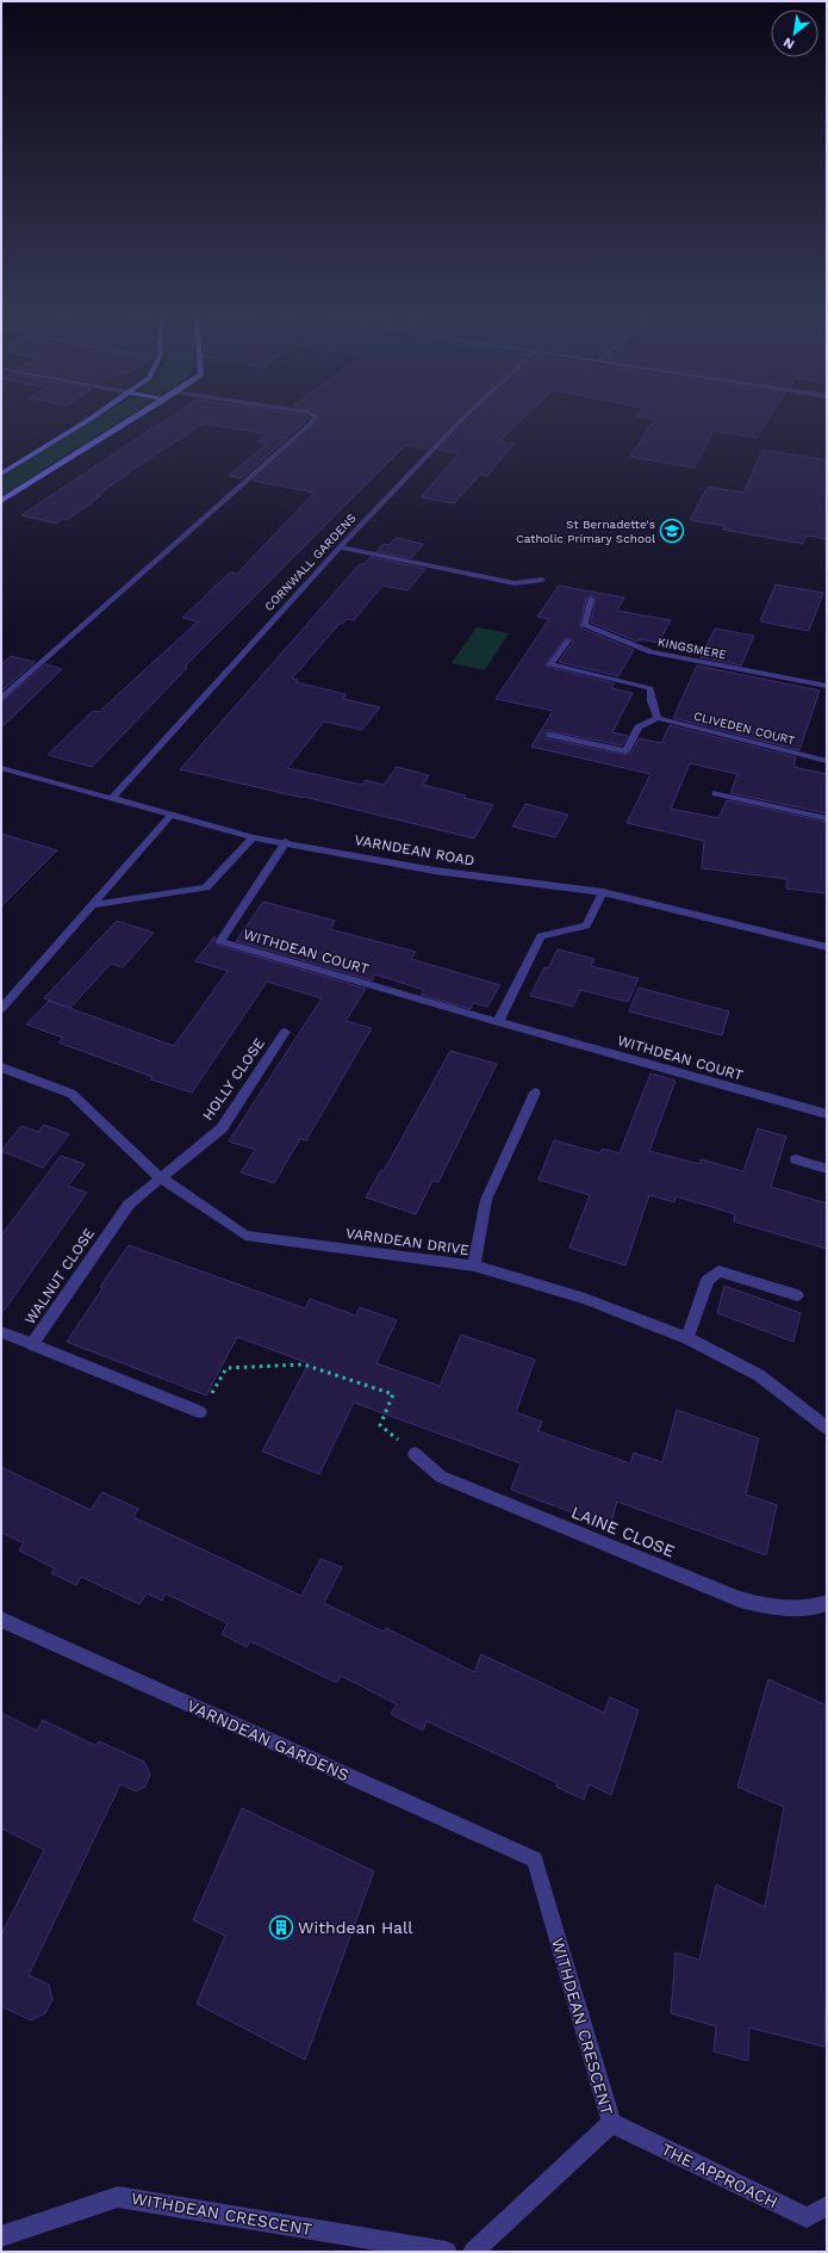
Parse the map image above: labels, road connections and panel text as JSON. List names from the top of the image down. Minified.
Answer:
{"streets":{"street":["CORNWALL GARDENS","KINGSMERE","CLIVEDEN COURT","VARNDEAN ROAD","WITHDEAN COURT","HOLLY CLOSE","VARNDEAN DRIVE","WALNUT CLOSE","LAINE CLOSE","VARNDEAN GARDENS","WITHDEAN CRESCENT","THE APPROACH"]},"crossings":[["CORNWALL GARDENS","VARNDEAN ROAD"],["VARNDEAN ROAD","WITHDEAN COURT"],["HOLLY CLOSE","VARNDEAN DRIVE"],["HOLLY CLOSE","WALNUT CLOSE"],["VARNDEAN DRIVE","WALNUT CLOSE"],["VARNDEAN GARDENS","WITHDEAN CRESCENT"],["WITHDEAN CRESCENT","THE APPROACH"]],"places":{"school or university":["St Bernadette's Catholic Primary School"],"building":["Withdean Hall"]},"north":"bottom left"}
